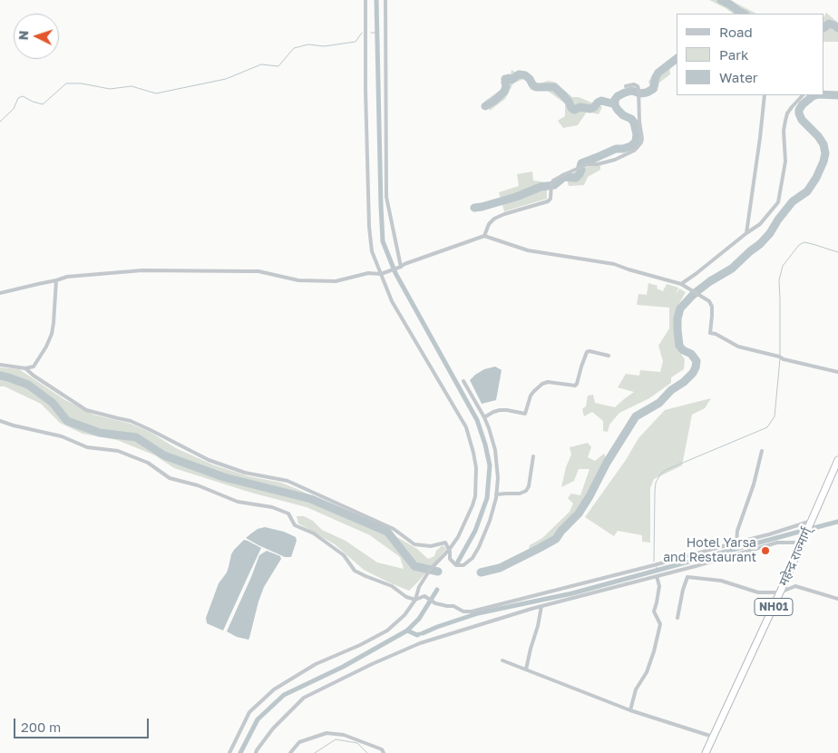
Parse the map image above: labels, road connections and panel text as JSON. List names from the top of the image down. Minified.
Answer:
{"streets":{"highway":["महेन्द्र राज्मार्ग्","NH01"]},"places":["Hotel Yarsa and Restaurant"],"legend":["Road","Park","Water"],"scale_bar":"200 m","north":"left"}
